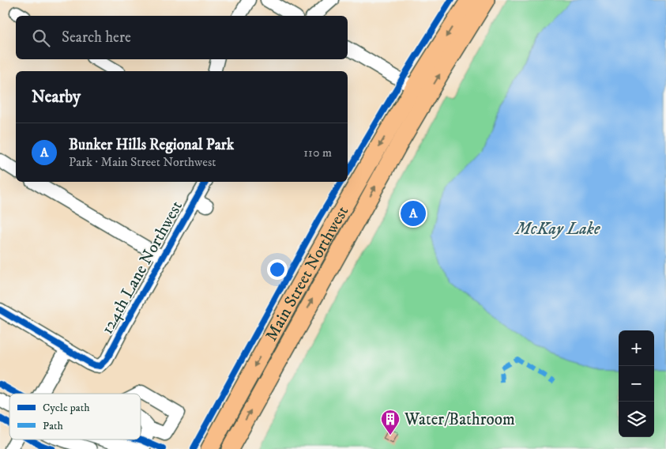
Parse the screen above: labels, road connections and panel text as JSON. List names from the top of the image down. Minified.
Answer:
{"streets":{"main road":["Main Street Northwest"],"street":["124th Lane Northwest"]},"water":["McKay Lake"],"places":{"building":["Water/Bathroom"]},"legend":["Cycle path","Path"],"page":{"search":"Search here","heading":"Nearby","list":[{"mark":"A","name":"Bunker Hills Regional Park","note":"Park · Main Street Northwest","value":"110 m"}],"pins":"A","map_buttons":["+","−"]}}
